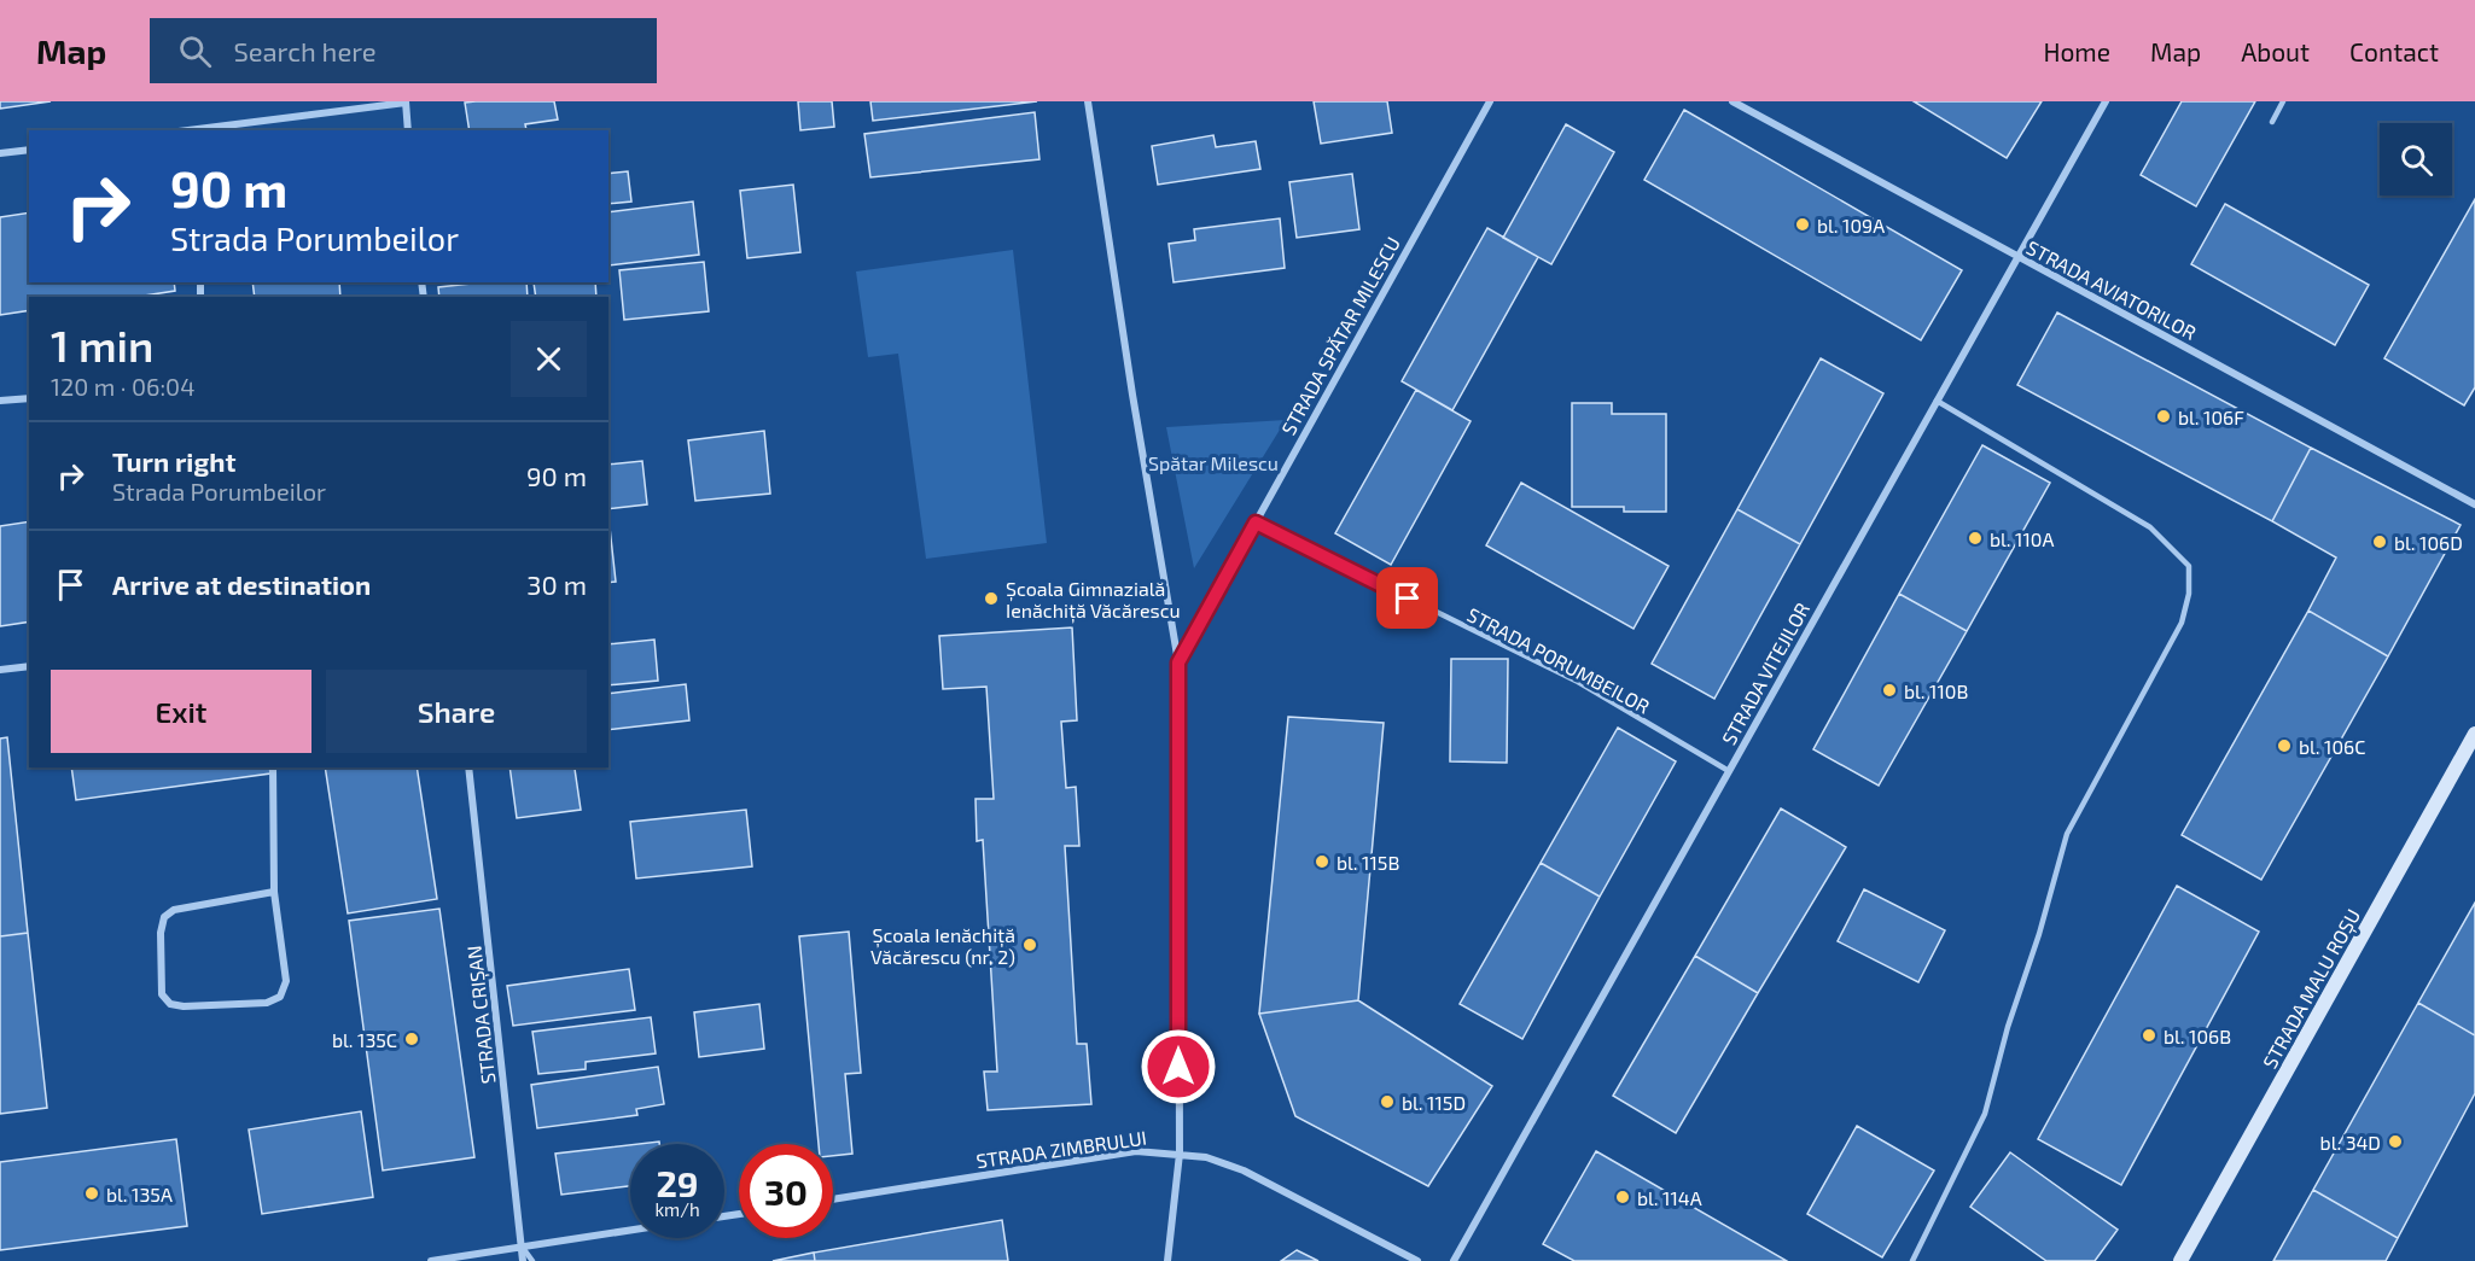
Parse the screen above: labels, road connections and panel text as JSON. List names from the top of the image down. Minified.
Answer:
{"streets":{"main road":["STRADA MALU ROȘU"],"street":["STRADA AVIATORILOR","STRADA SPĂTAR MILESCU","STRADA VITEJILOR","STRADA CRIȘAN","STRADA ZIMBRULUI"],"lane":["STRADA PORUMBEILOR"]},"crossings":[["STRADA AVIATORILOR","STRADA VITEJILOR"],["STRADA SPĂTAR MILESCU","STRADA PORUMBEILOR"],["STRADA SPĂTAR MILESCU","STRADA ZIMBRULUI"],["STRADA PORUMBEILOR","STRADA VITEJILOR"]],"parks":["Spătar Milescu"],"places":["bl. 109A","bl. 106F","bl. 110A","bl. 106D","Școala Gimnazială Ienăchiță Văcărescu","bl. 110B","bl. 106C","bl. 115B","Școala Ienăchiță Văcărescu (nr. 2)","bl. 106B","bl. 135C","bl. 115D","bl. 34D","bl. 135A","bl. 114A"],"page":{"header":"Map","search":"Search here","nav":["Home","Map","About","Contact"],"turn":["90 m","Strada Porumbeilor"],"heading":["1 min","120 m · 06:04"],"list":[{"name":"Turn right","note":"Strada Porumbeilor","value":"90 m"},{"name":"Arrive at destination","value":"30 m"}],"buttons":["Exit","Share"],"speed":"29 km/h","limit":"30"}}
